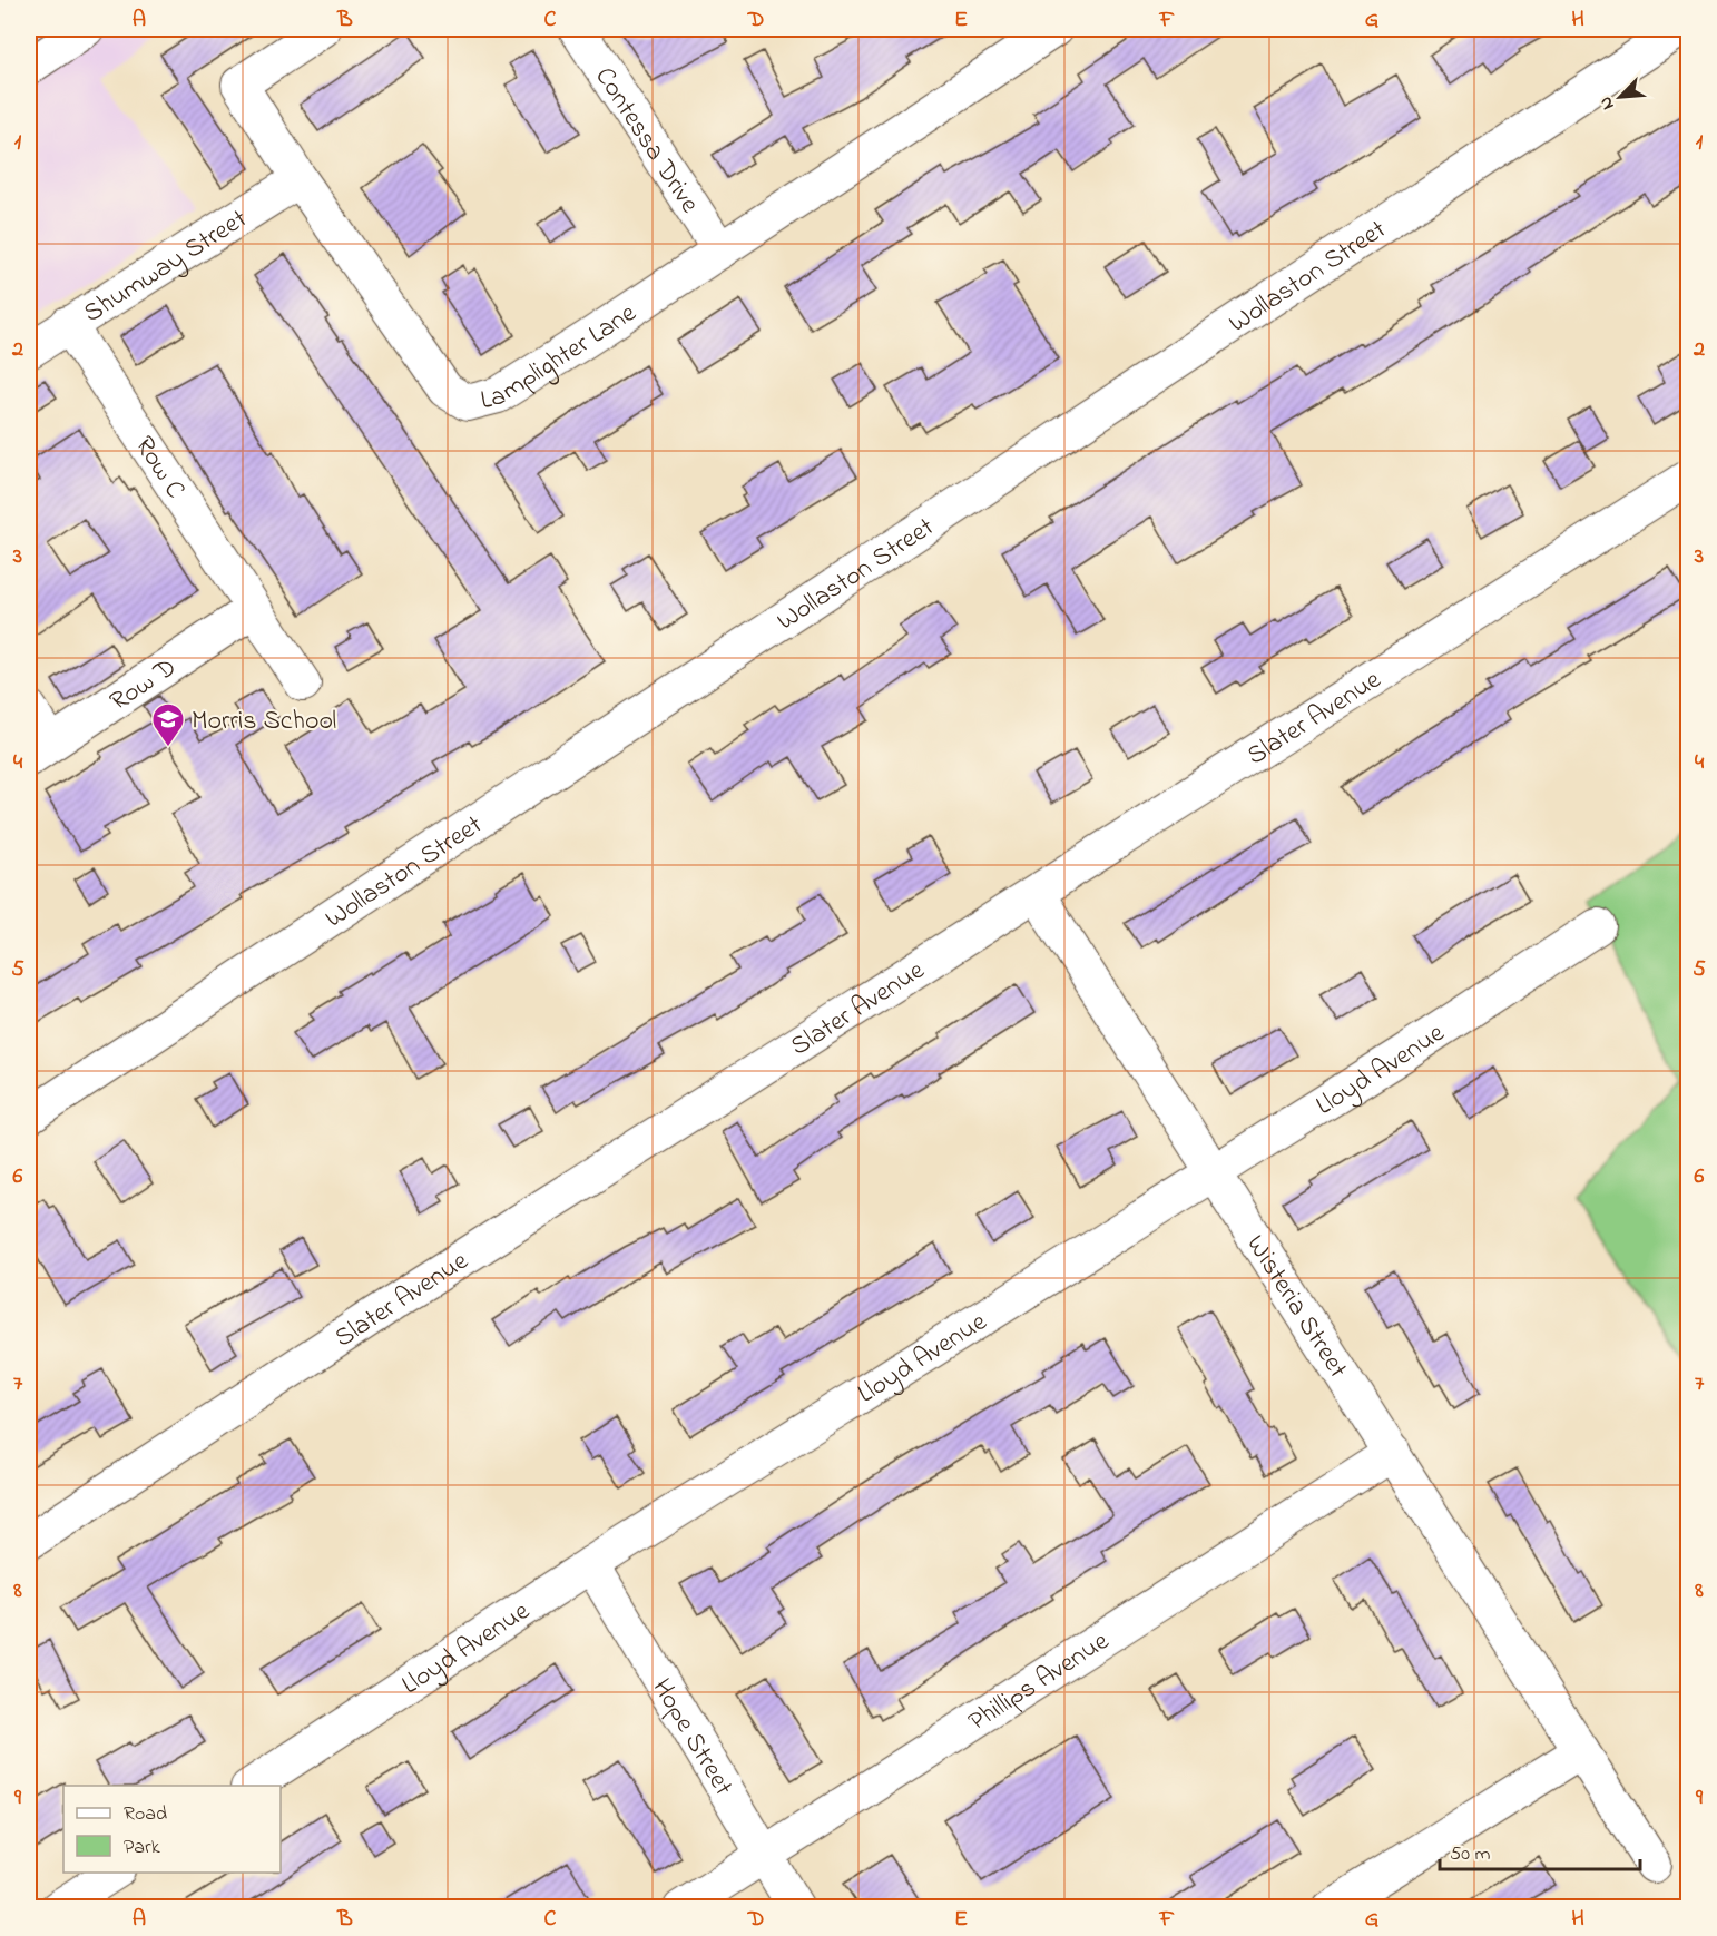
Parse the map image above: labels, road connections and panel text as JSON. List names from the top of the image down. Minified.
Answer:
{"streets":{"street":["Contessa Drive","Shumway Street","Wollaston Street","Lamplighter Lane","Row C","Row D","Slater Avenue","Lloyd Avenue","Wisteria Street","Phillips Avenue","Hope Street"]},"crossings":[["Contessa Drive","Lamplighter Lane"],["Shumway Street","Lamplighter Lane"],["Shumway Street","Row C"],["Row C","Row D"],["Slater Avenue","Wisteria Street"],["Lloyd Avenue","Wisteria Street"],["Lloyd Avenue","Hope Street"],["Wisteria Street","Phillips Avenue"],["Phillips Avenue","Hope Street"]],"places":{"school or university":["Morris School"]},"legend":["Road","Park"],"scale_bar":"50 m","north":"bottom left","grid":{"columns":["A","B","C","D","E","F","G","H"],"rows":["1","2","3","4","5","6","7","8","9"]}}
